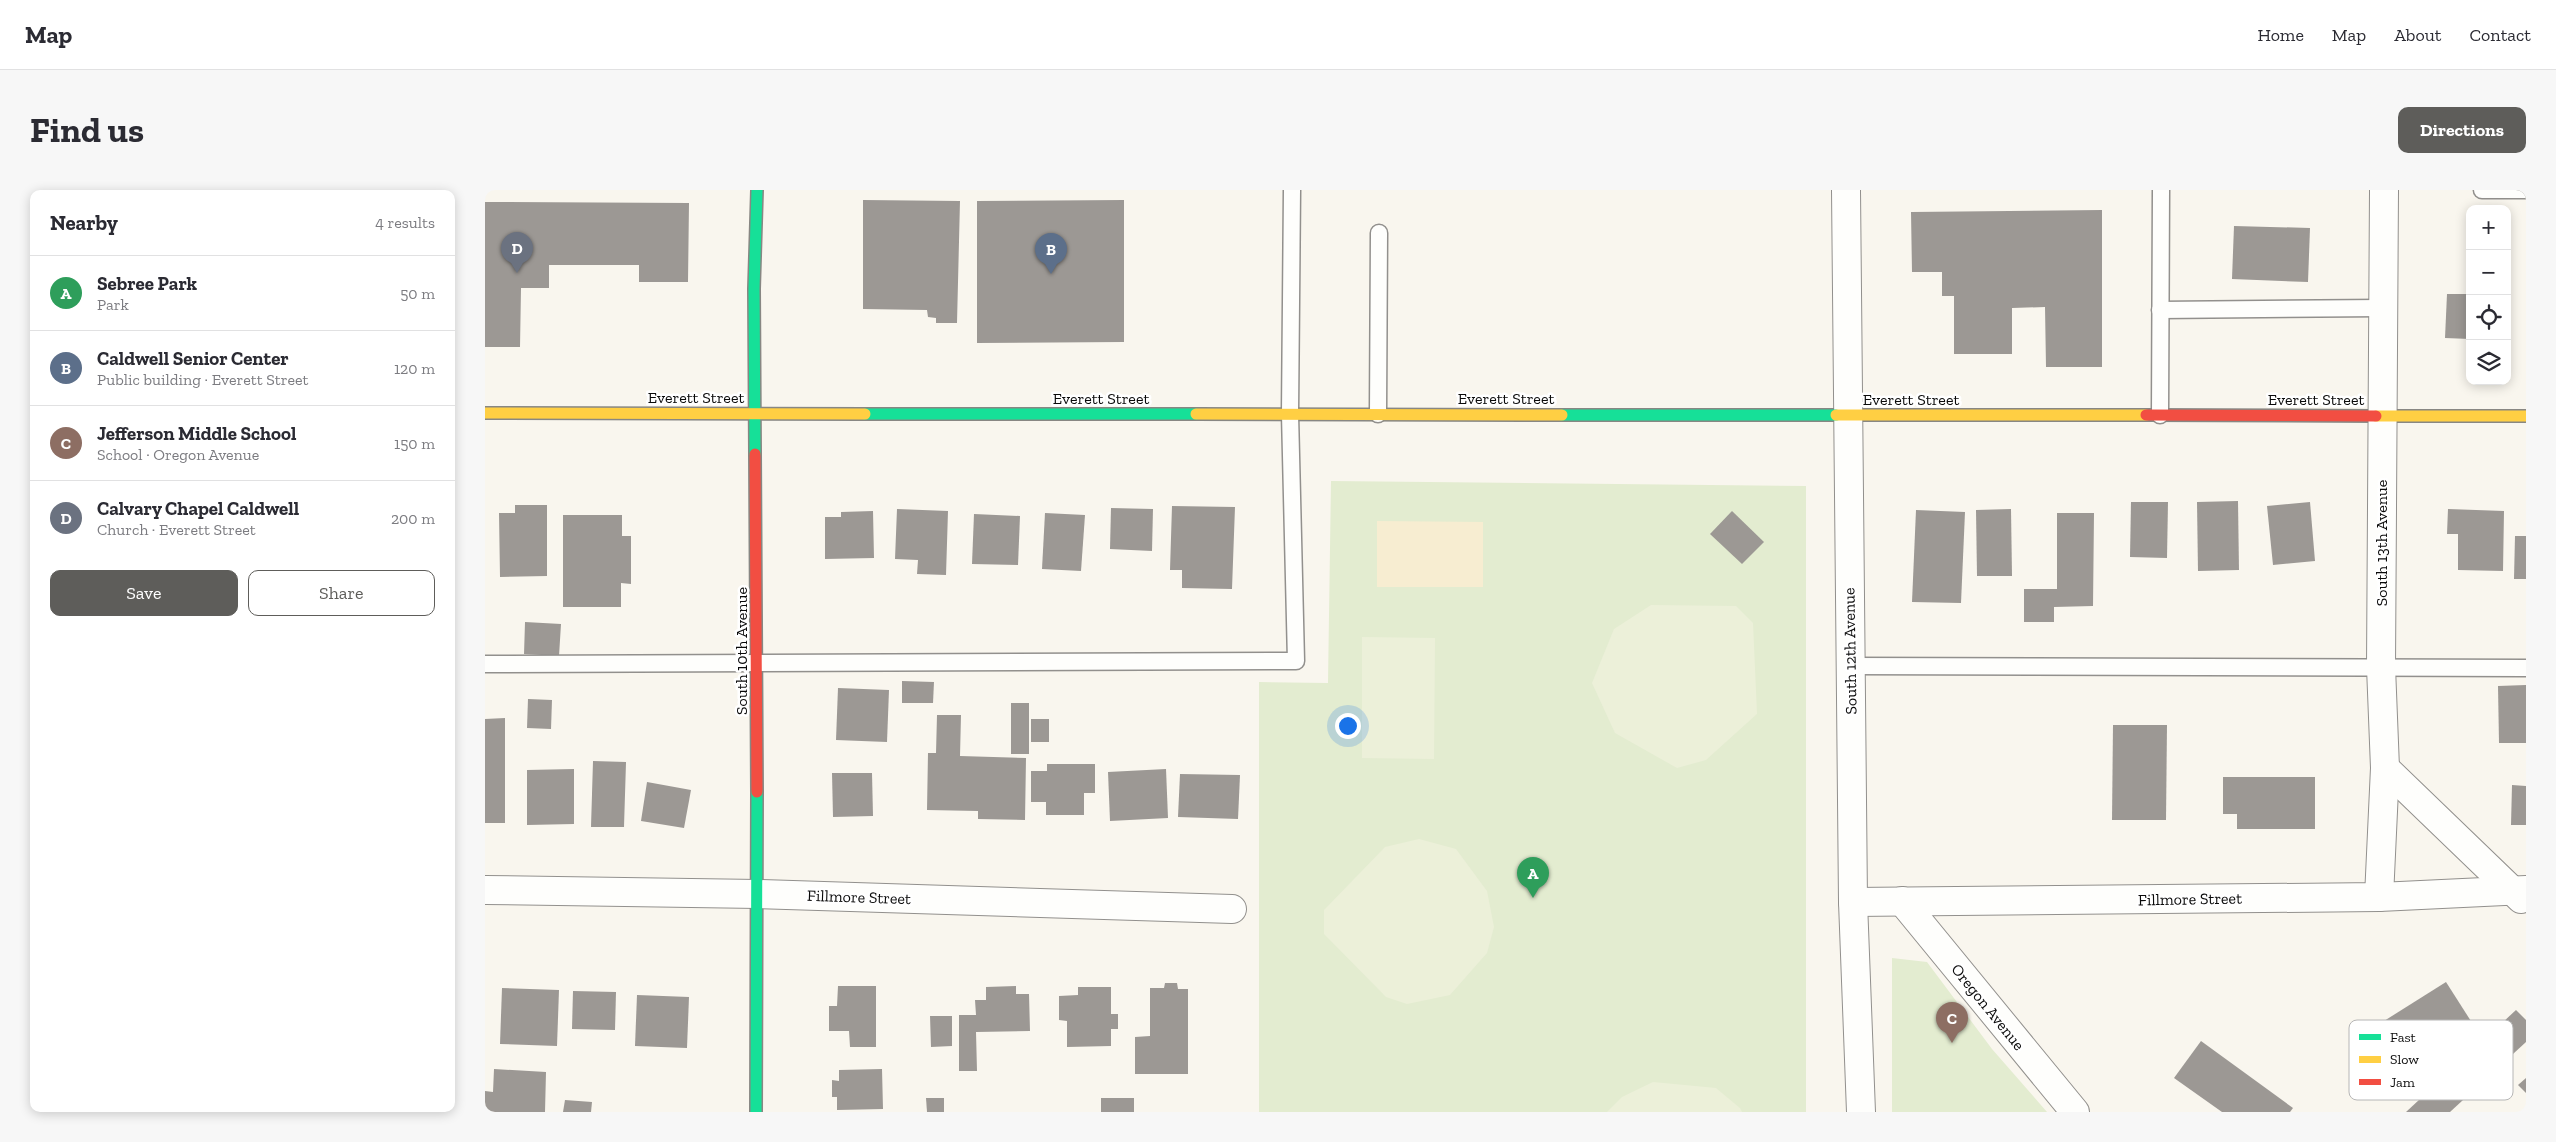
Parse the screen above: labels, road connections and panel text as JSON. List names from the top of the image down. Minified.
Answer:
{"streets":{"street":["Everett Street","South 13th Avenue","South 10th Avenue","South 12th Avenue","Fillmore Street","Oregon Avenue"]},"crossings":[["Everett Street","South 13th Avenue"],["Everett Street","South 10th Avenue"],["Everett Street","South 12th Avenue"],["South 13th Avenue","Fillmore Street"],["South 10th Avenue","Fillmore Street"],["South 12th Avenue","Fillmore Street"],["Fillmore Street","Oregon Avenue"]],"legend":["Fast","Slow","Jam"],"page":{"header":"Map","nav":["Home","Map","About","Contact"],"buttons":["Directions",["Save","Share"]],"title":"Find us","heading":["Nearby","4 results"],"map_buttons":["+","−"],"pins":["D","B","A","C"],"list":[{"mark":"A","name":"Sebree Park","note":"Park","value":"50 m"},{"mark":"B","name":"Caldwell Senior Center","note":"Public building · Everett Street","value":"120 m"},{"mark":"C","name":"Jefferson Middle School","note":"School · Oregon Avenue","value":"150 m"},{"mark":"D","name":"Calvary Chapel Caldwell","note":"Church · Everett Street","value":"200 m"}]}}
